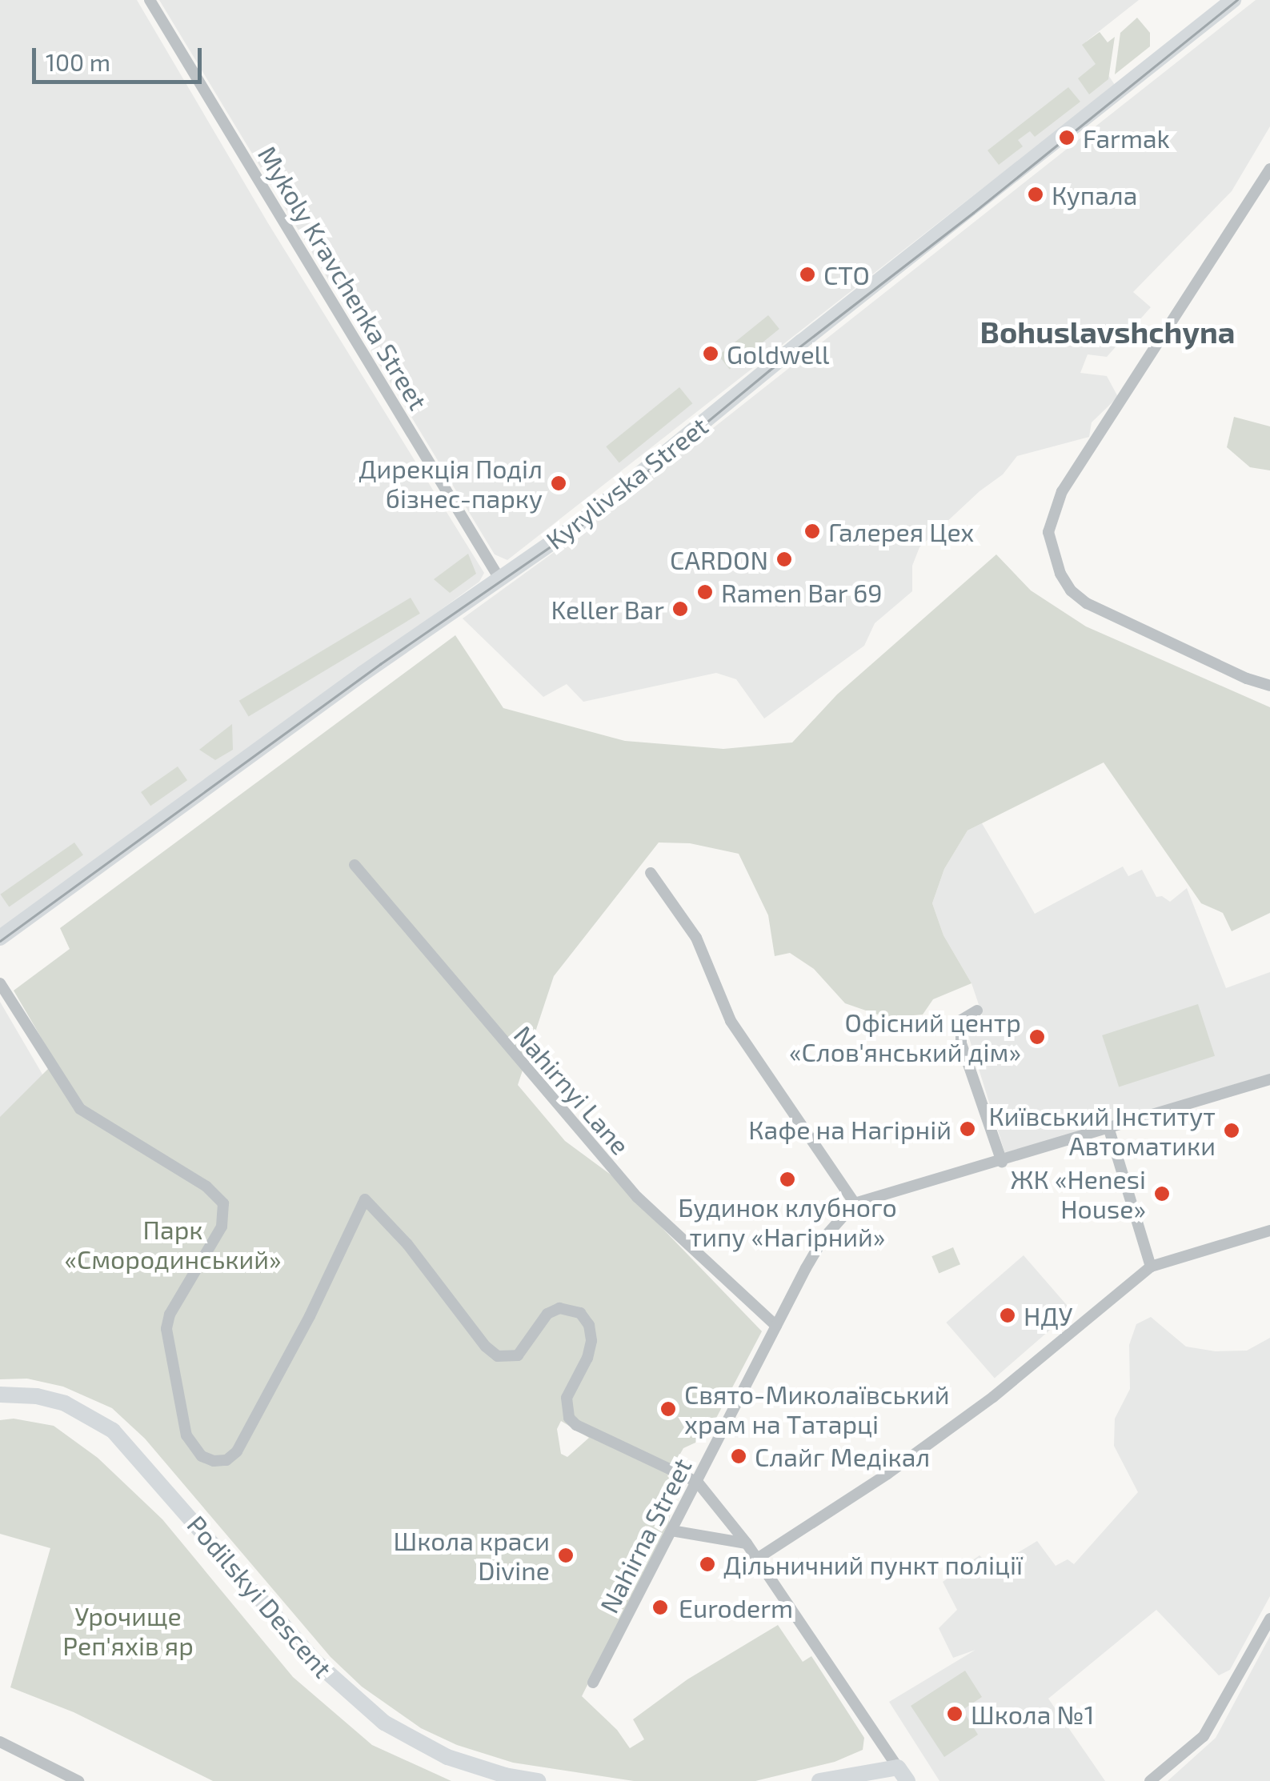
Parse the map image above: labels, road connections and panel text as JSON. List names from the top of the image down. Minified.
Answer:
{"streets":{"main road":["Kyrylivska Street","Podilskyi Descent"],"street":["Mykoly Kravchenka Street","Nahirnyi Lane","Nahirna Street"]},"crossings":[["Mykoly Kravchenka Street","Kyrylivska Street"],["Nahirnyi Lane","Nahirna Street"]],"districts":["Bohuslavshchyna"],"parks":["Парк «Смородинський»","Урочище Реп'яхів яр"],"places":["Farmak","Купала","СТО","Goldwell","Дирекція Поділ бізнес-парку","Галерея Цех","CARDON","Ramen Bar 69","Keller Bar","Офісний центр «Слов'янський дім»","Кафе на Нагірній","Київський Інститут Автоматики","Будинок клубного типу «Нагірний»","ЖК «Henesi House»","НДУ","Свято-Миколаївський храм на Татарці","Слайг Медікал","Школа краси Divine","Дільничний пункт поліції","Euroderm","Школа №1"],"scale_bar":"100 m"}
